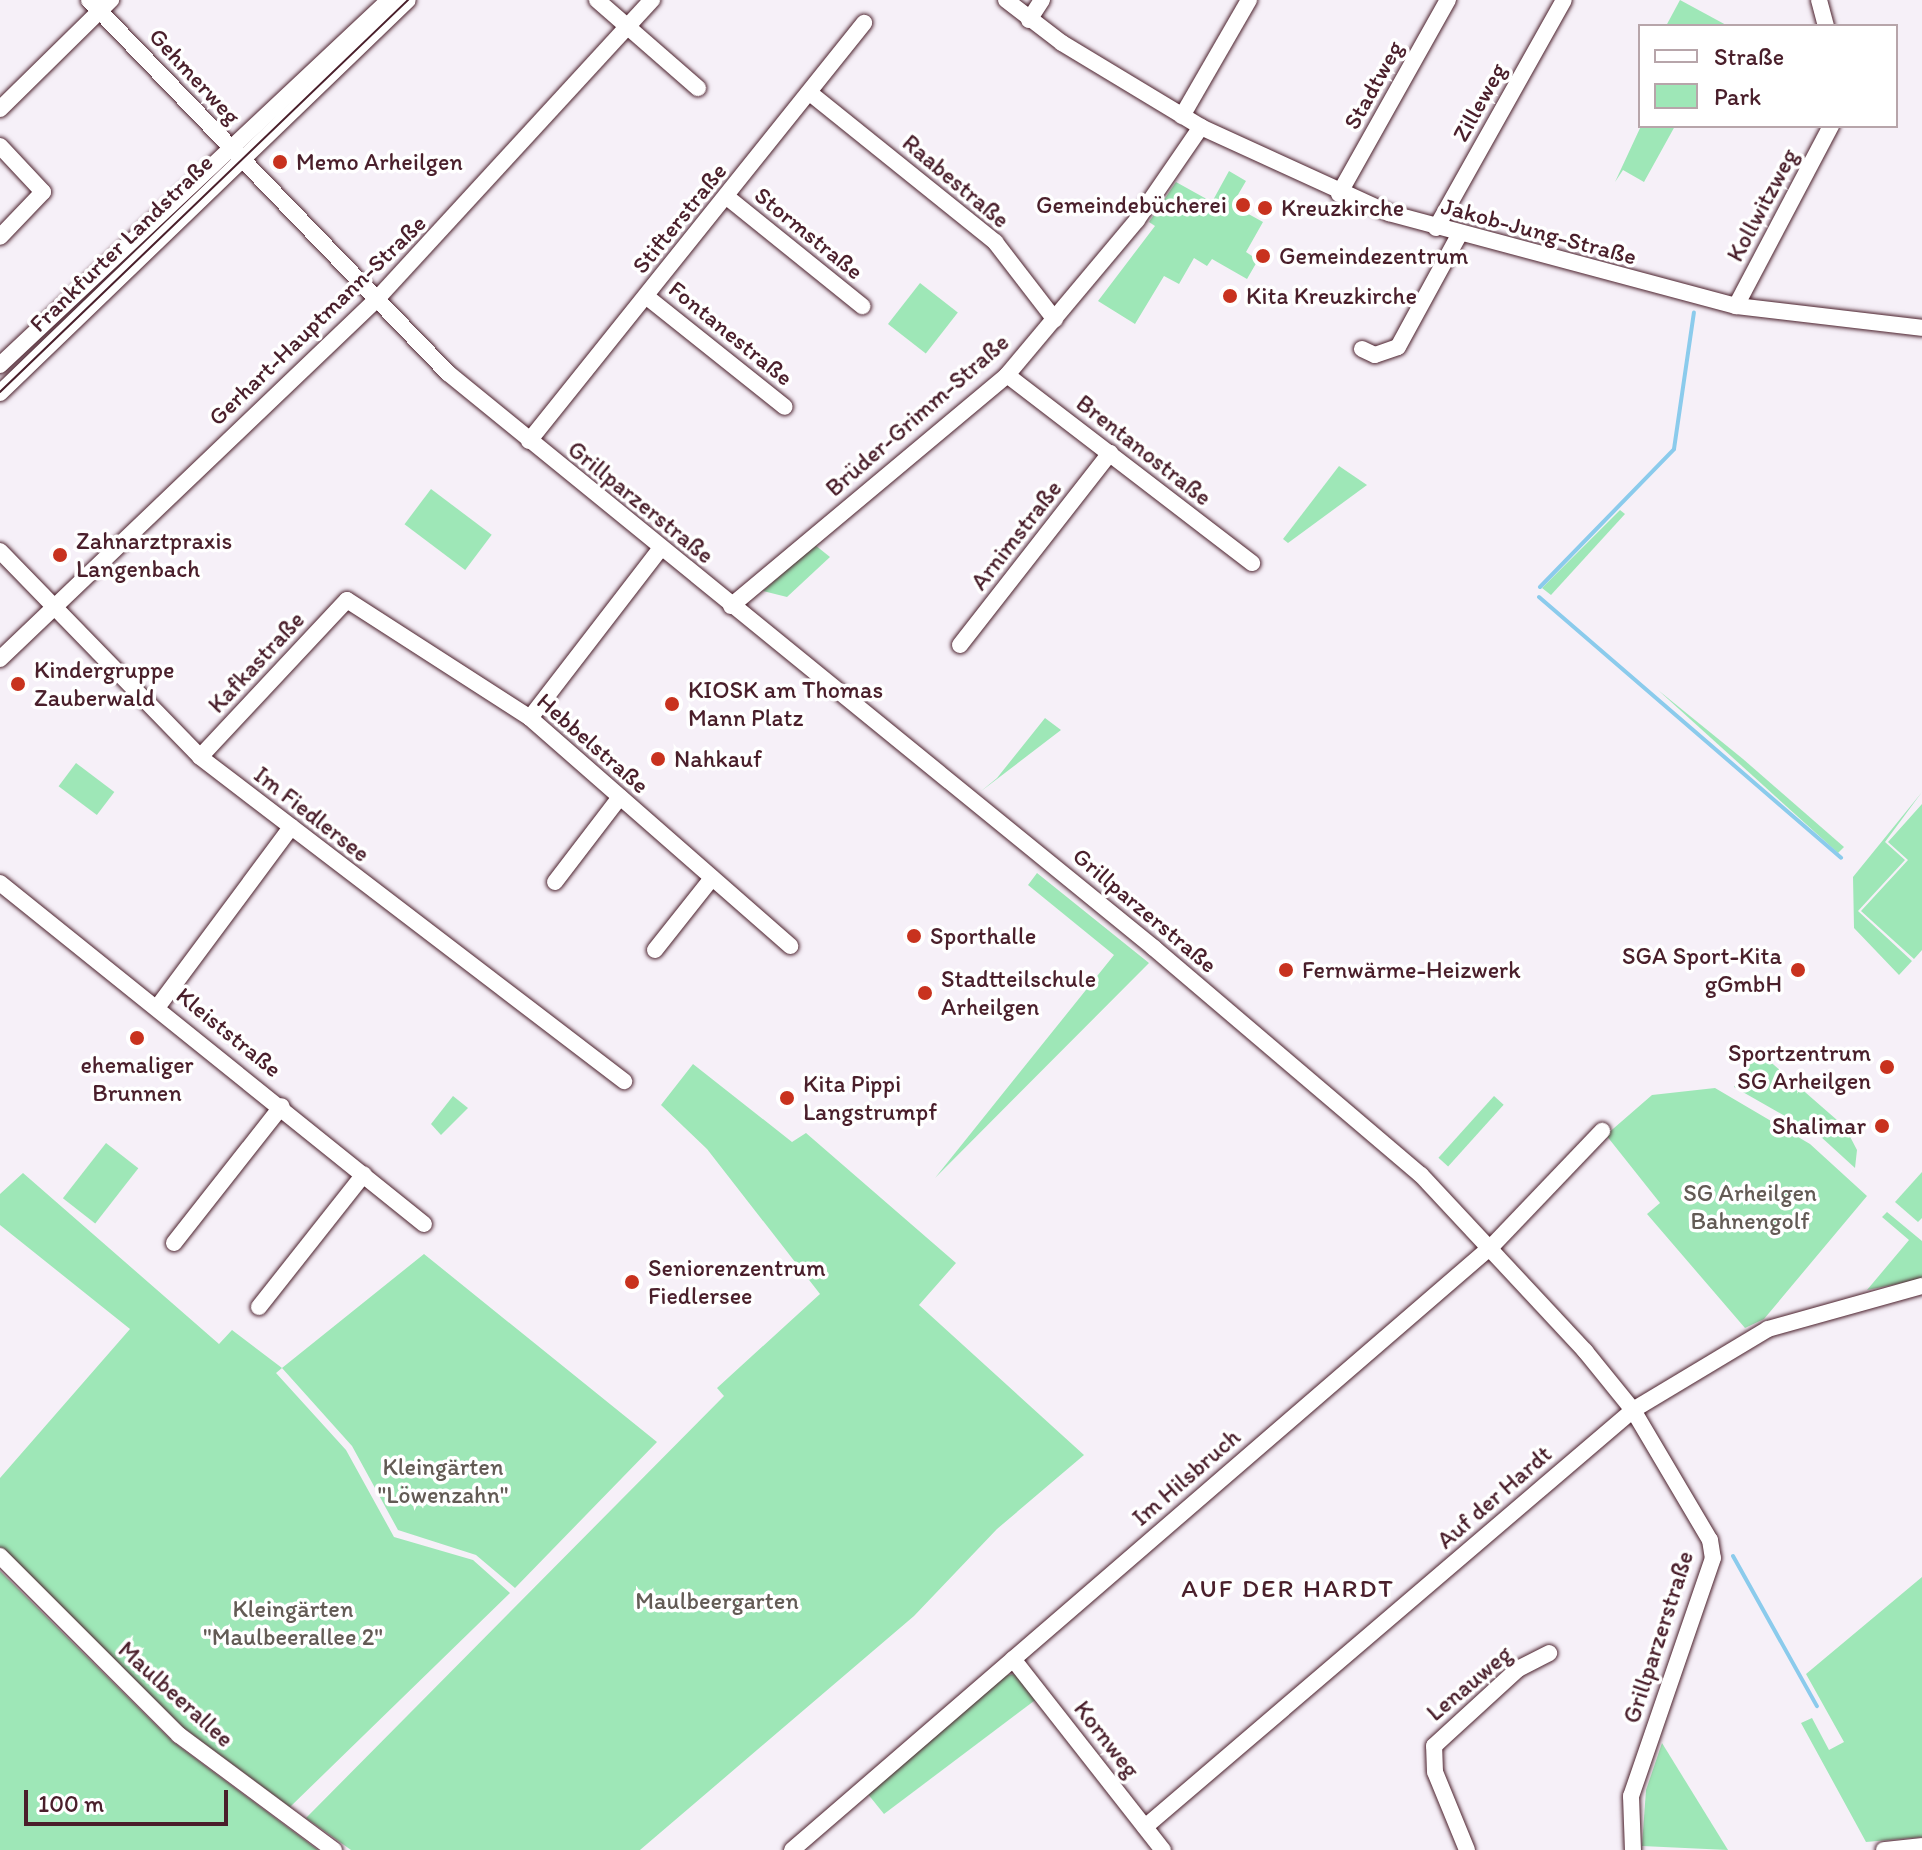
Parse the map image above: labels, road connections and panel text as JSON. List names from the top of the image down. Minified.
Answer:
{"streets":{"street":["Gehmerweg","Stadtweg","Zilleweg","Raabestraße","Kollwitzweg","Stifterstraße","Jakob-Jung-Straße","Stormstraße","Frankfurter Landstraße","Gerhart-Hauptmann-Straße","Fontanestraße","Brüder-Grimm-Straße","Brentanostraße","Grillparzerstraße","Arnimstraße","Kafkastraße","Hebbelstraße","Im Fiedlersee","Kleiststraße","Im Hilsbruch","Auf der Hardt","Lenauweg","Maulbeerallee","Kornweg"]},"crossings":[["Gehmerweg","Frankfurter Landstraße"],["Gehmerweg","Grillparzerstraße"],["Stadtweg","Jakob-Jung-Straße"],["Zilleweg","Jakob-Jung-Straße"],["Raabestraße","Stifterstraße"],["Raabestraße","Brüder-Grimm-Straße"],["Kollwitzweg","Jakob-Jung-Straße"],["Stifterstraße","Stormstraße"],["Stifterstraße","Fontanestraße"],["Stifterstraße","Grillparzerstraße"],["Jakob-Jung-Straße","Brüder-Grimm-Straße"],["Frankfurter Landstraße","Grillparzerstraße"],["Gerhart-Hauptmann-Straße","Grillparzerstraße"],["Gerhart-Hauptmann-Straße","Im Fiedlersee"],["Brüder-Grimm-Straße","Brentanostraße"],["Brüder-Grimm-Straße","Grillparzerstraße"],["Brentanostraße","Arnimstraße"],["Grillparzerstraße","Im Hilsbruch"],["Grillparzerstraße","Auf der Hardt"],["Kafkastraße","Hebbelstraße"],["Kafkastraße","Im Fiedlersee"],["Im Hilsbruch","Kornweg"],["Auf der Hardt","Kornweg"]],"districts":["AUF DER HARDT"],"parks":["SG Arheilgen Bahnengolf","Kleingärten \"Löwenzahn\"","Maulbeergarten","Kleingärten \"Maulbeerallee 2\""],"places":["Memo Arheilgen","Gemeindebücherei","Kreuzkirche","Gemeindezentrum","Kita Kreuzkirche","Zahnarztpraxis Langenbach","Kindergruppe Zauberwald","KIOSK am Thomas Mann Platz","Nahkauf","Sporthalle","Fernwärme-Heizwerk","SGA Sport-Kita gGmbH","Stadtteilschule Arheilgen","ehemaliger Brunnen","Sportzentrum SG Arheilgen","Kita Pippi Langstrumpf","Shalimar","Seniorenzentrum Fiedlersee"],"legend":["Straße","Park"],"scale_bar":"100 m"}
